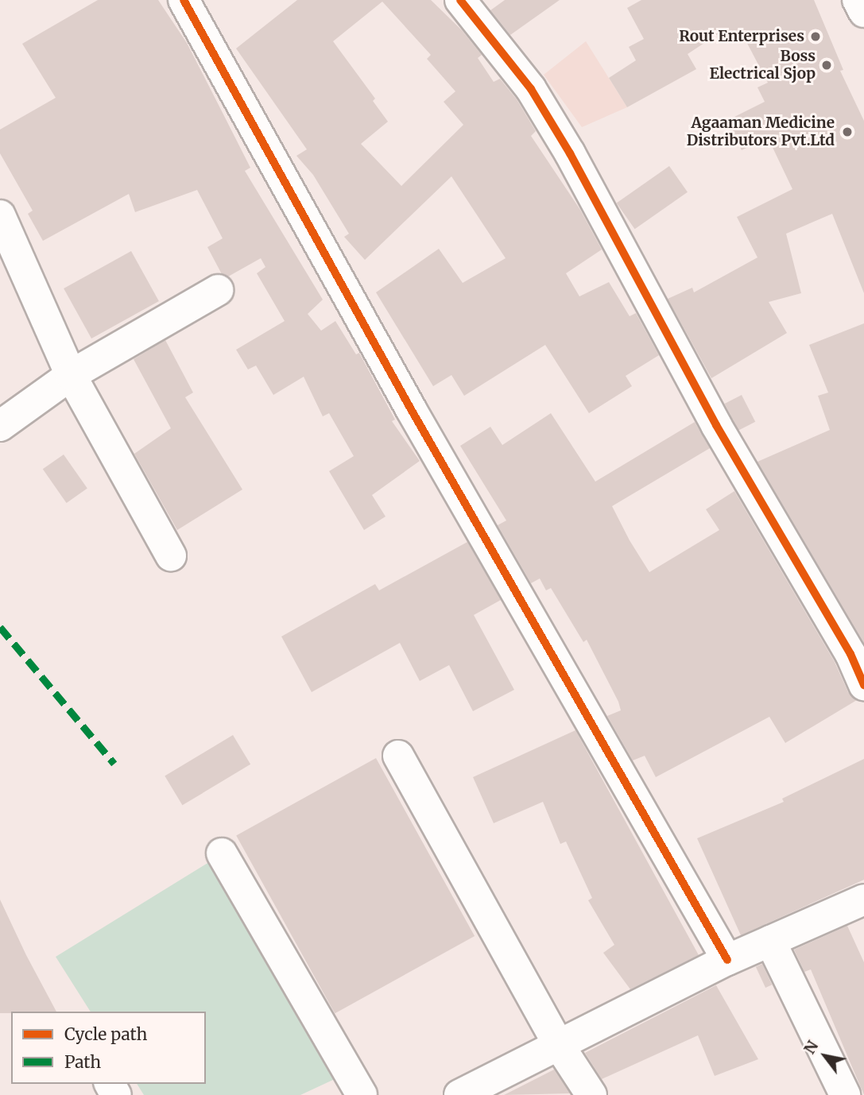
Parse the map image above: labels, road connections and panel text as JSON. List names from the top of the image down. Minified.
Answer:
{"places":["Rout Enterprises","Boss Electrical Sjop","Agaaman Medicine Distributors Pvt.Ltd"],"legend":["Cycle path","Path"],"north":"top left"}
